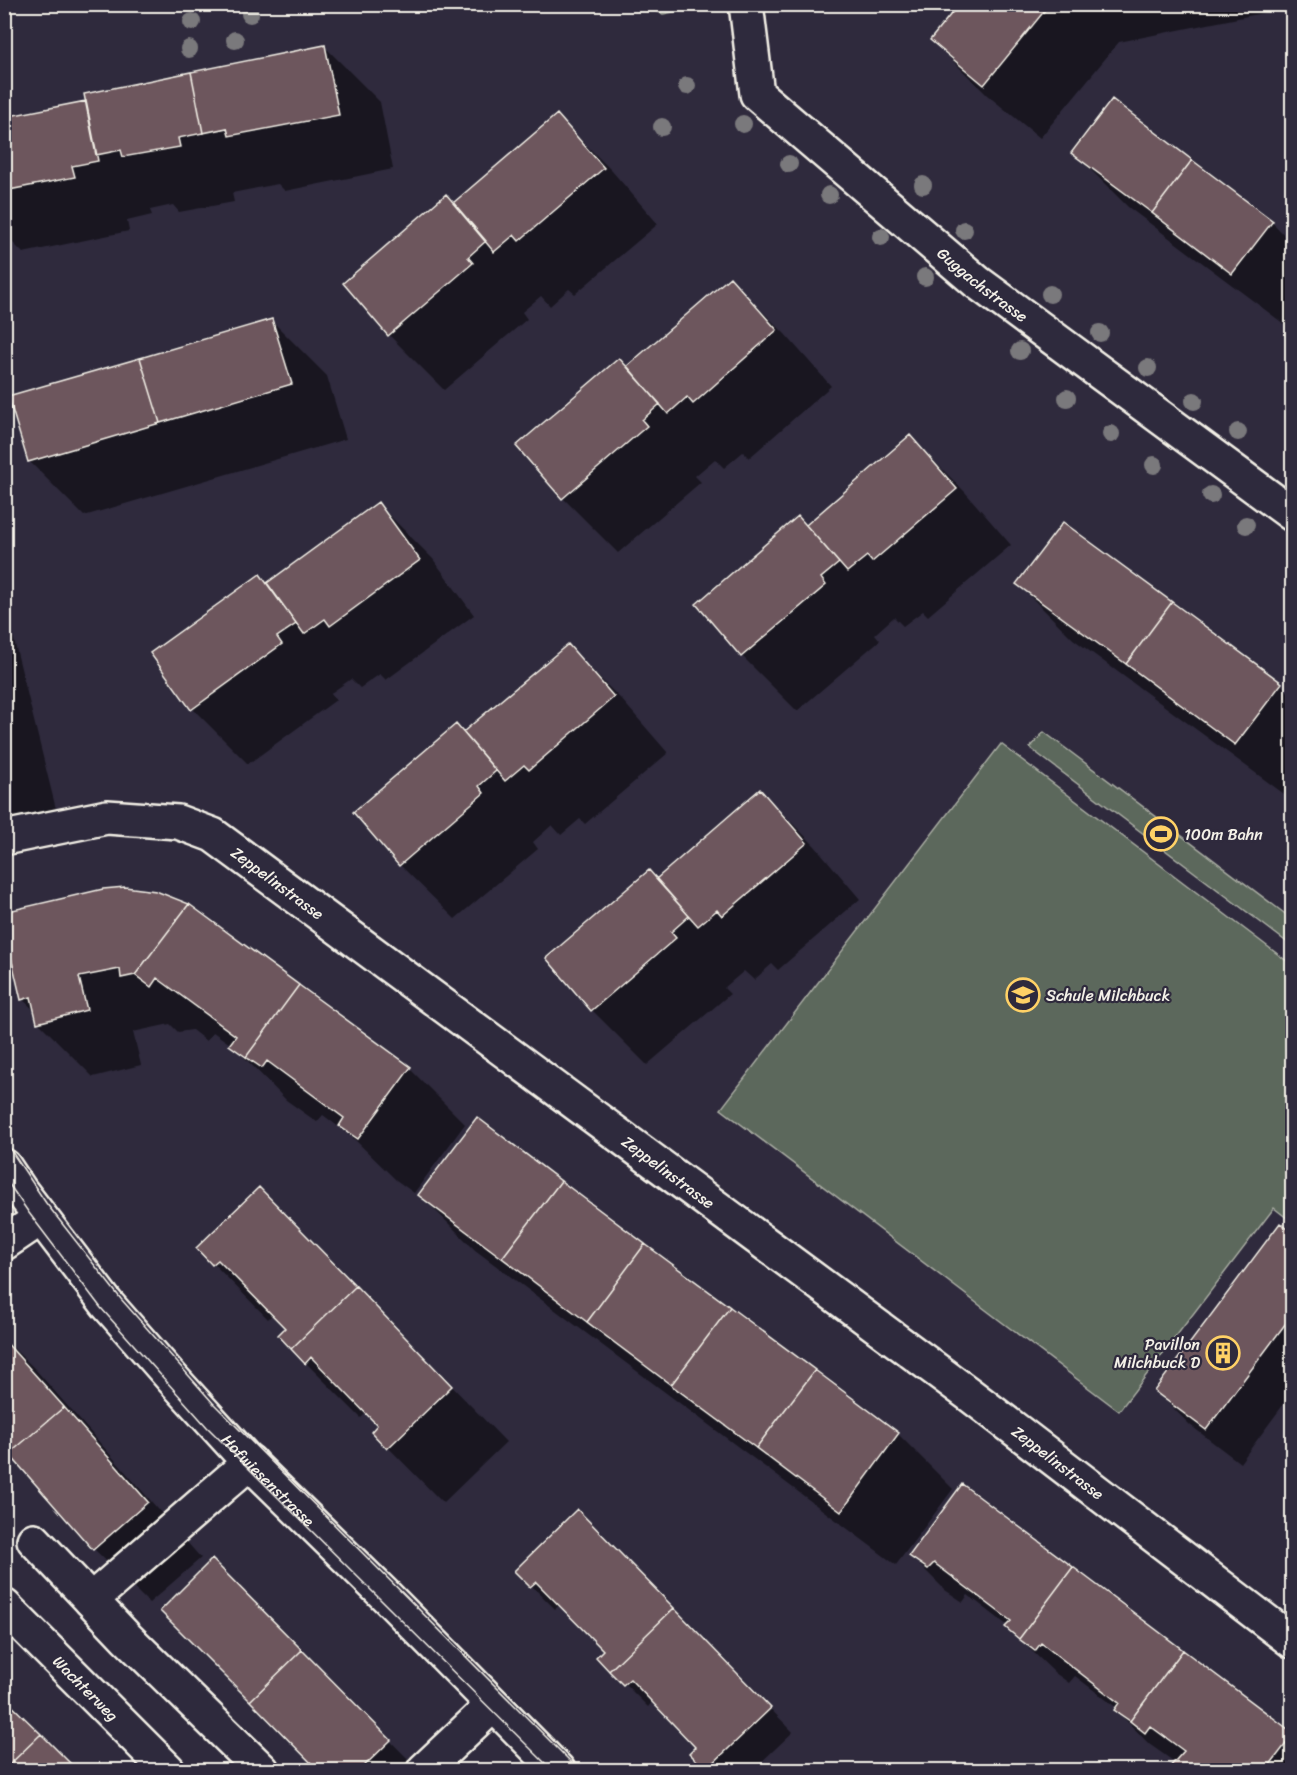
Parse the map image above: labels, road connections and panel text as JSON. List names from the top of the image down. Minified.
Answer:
{"streets":{"street":["Guggachstrasse","Zeppelinstrasse","Hofwiesenstrasse","Wachterweg"]},"places":{"sports":["100m Bahn"],"school or university":["Schule Milchbuck"],"building":["Pavillon Milchbuck D"]}}
